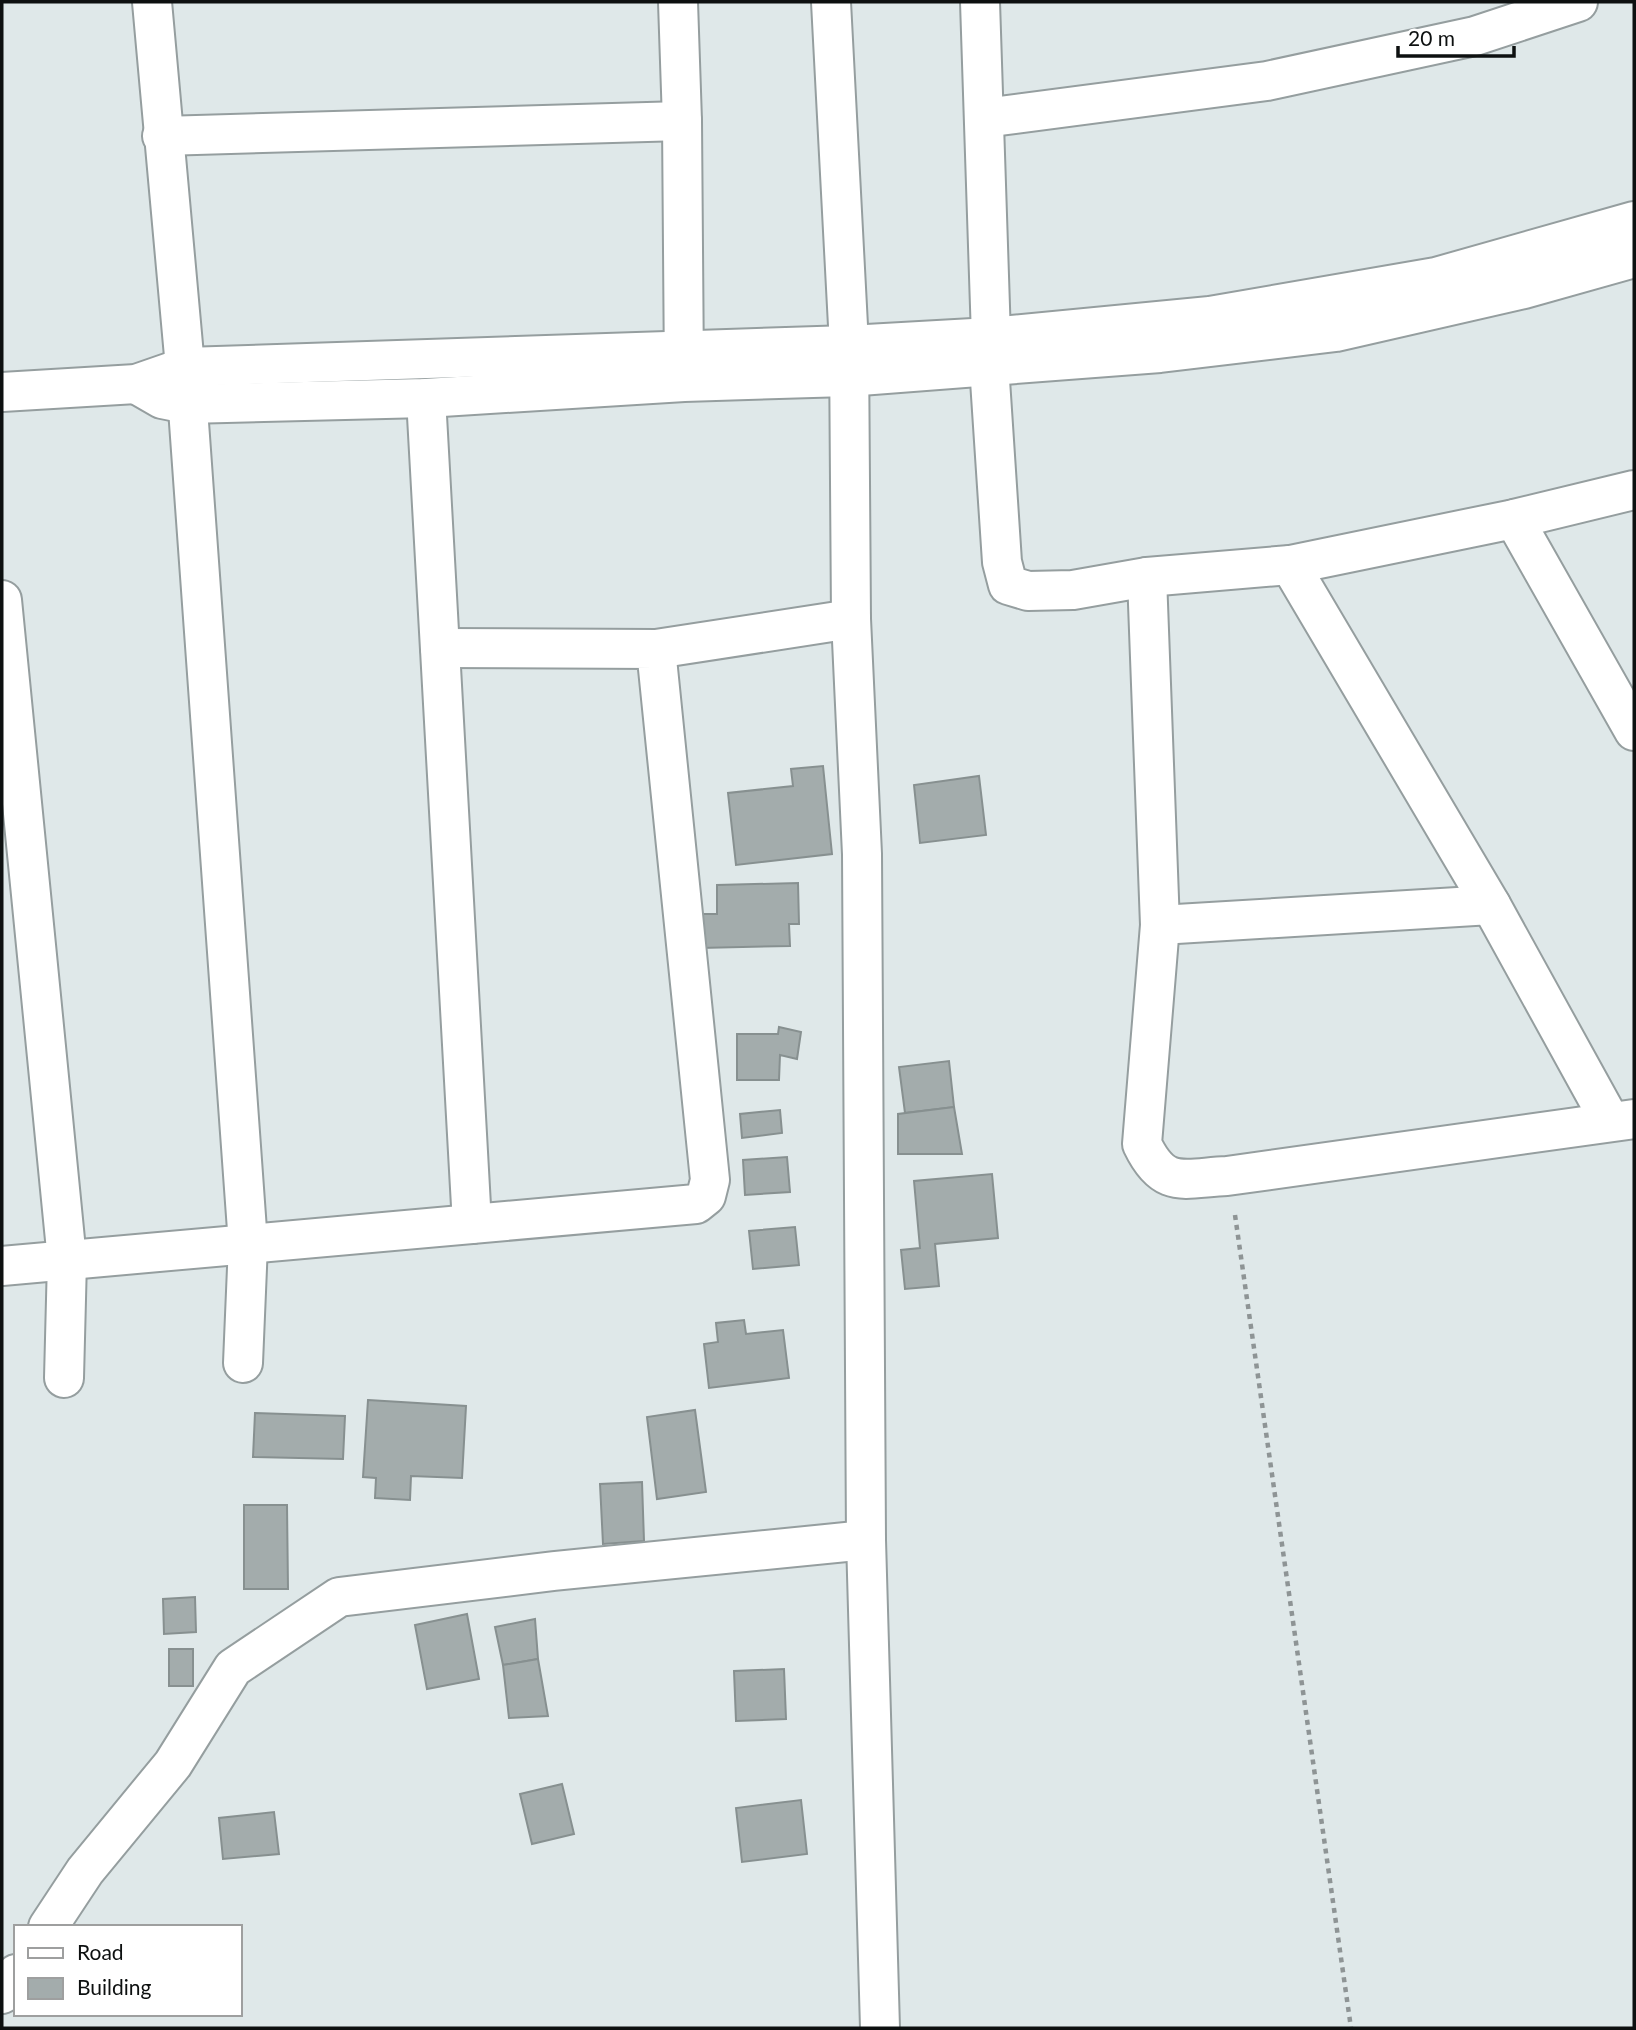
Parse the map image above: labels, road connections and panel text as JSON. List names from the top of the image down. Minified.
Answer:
{"legend":["Road","Building"],"scale_bar":"20 m"}
